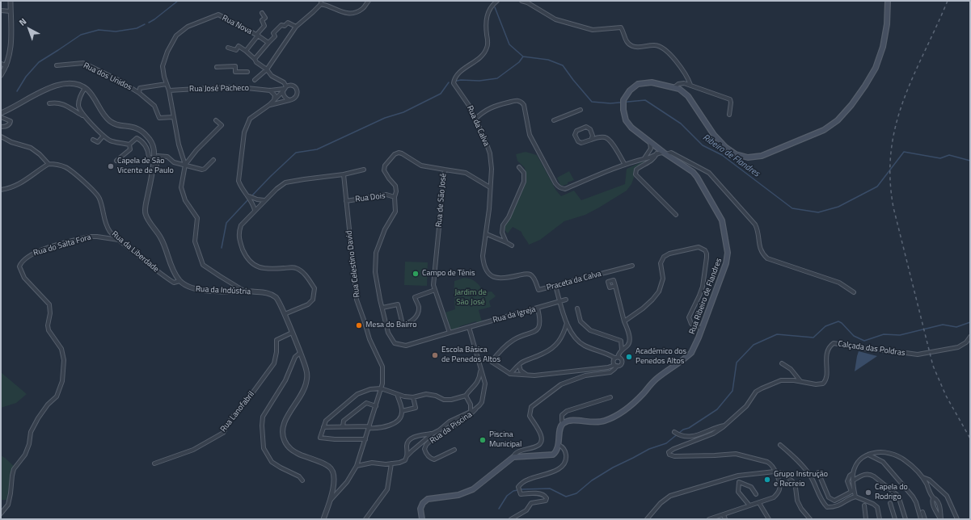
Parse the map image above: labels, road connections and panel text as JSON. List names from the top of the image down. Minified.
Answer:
{"streets":{"main road":["Rua Ribeiro de Flandres"],"street":["Rua Nova","Rua dos Unidos","Rua José Pacheco","Rua da Calva","Rua Dois","Rua de São José","Rua do Salta Fora","Rua da Liberdade","Rua Celestino David","Praceta da Calva","Rua da Indústria","Rua da Igreja","Calçada das Poldras","Rua Lanofabril","Rua da Piscina"]},"crossings":[["Rua Nova","Rua dos Unidos"],["Rua Nova","Rua José Pacheco"],["Rua da Calva","Praceta da Calva"],["Rua Dois","Rua de São José"],["Rua Dois","Rua Celestino David"],["Rua Dois","Rua da Igreja"],["Rua de São José","Rua da Igreja"],["Rua do Salta Fora","Rua da Liberdade"],["Rua da Liberdade","Rua da Indústria"],["Rua Celestino David","Rua da Indústria"],["Rua da Indústria","Rua Lanofabril"]],"water":["Ribeiro de Flandres"],"parks":["Jardim de São José"],"places":["Capela de São Vicente de Paulo","Campo de Ténis","Mesa do Bairro","Escola Básica de Penedos Altos","Académico dos Penedos Altos","Piscina Municipal","Grupo Instrução e Recreio","Capela do Rodrigo"],"north":"top left"}
